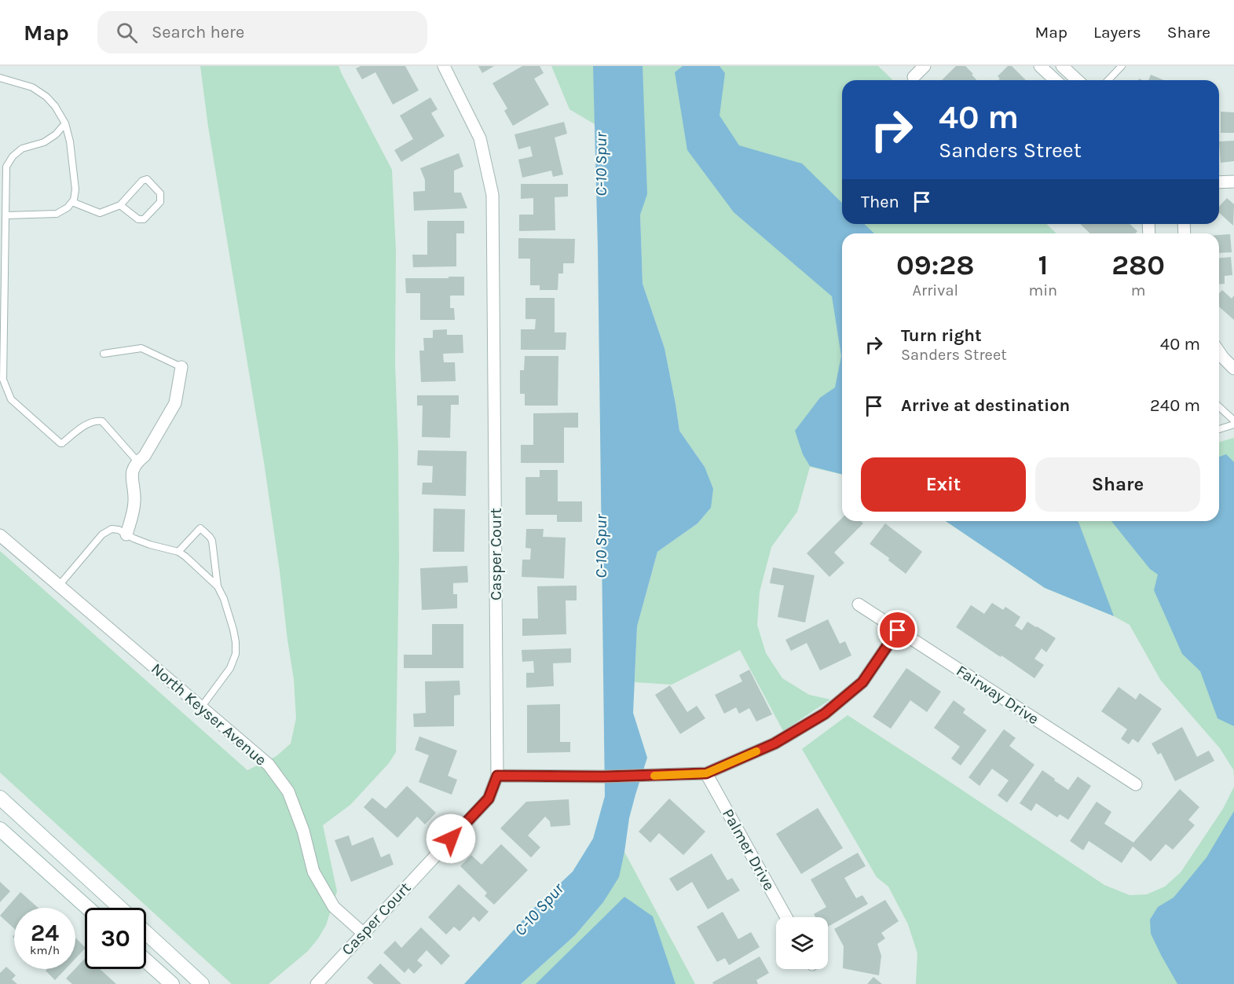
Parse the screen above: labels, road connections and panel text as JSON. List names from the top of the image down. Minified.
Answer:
{"streets":{"street":["Casper Court","Fairway Drive","North Keyser Avenue","Palmer Drive"]},"crossings":[["Casper Court","North Keyser Avenue"]],"water":["C-10 Spur"],"page":{"header":"Map","search":"Search here","nav":["Map","Layers","Share"],"turn":["40 m","Sanders Street"],"then":"Then","eta":["09:28","Arrival","1","min","280","m"],"list":[{"name":"Turn right","note":"Sanders Street","value":"40 m"},{"name":"Arrive at destination","value":"240 m"}],"buttons":["Exit","Share"],"speed":"24 km/h","limit":"30"}}
